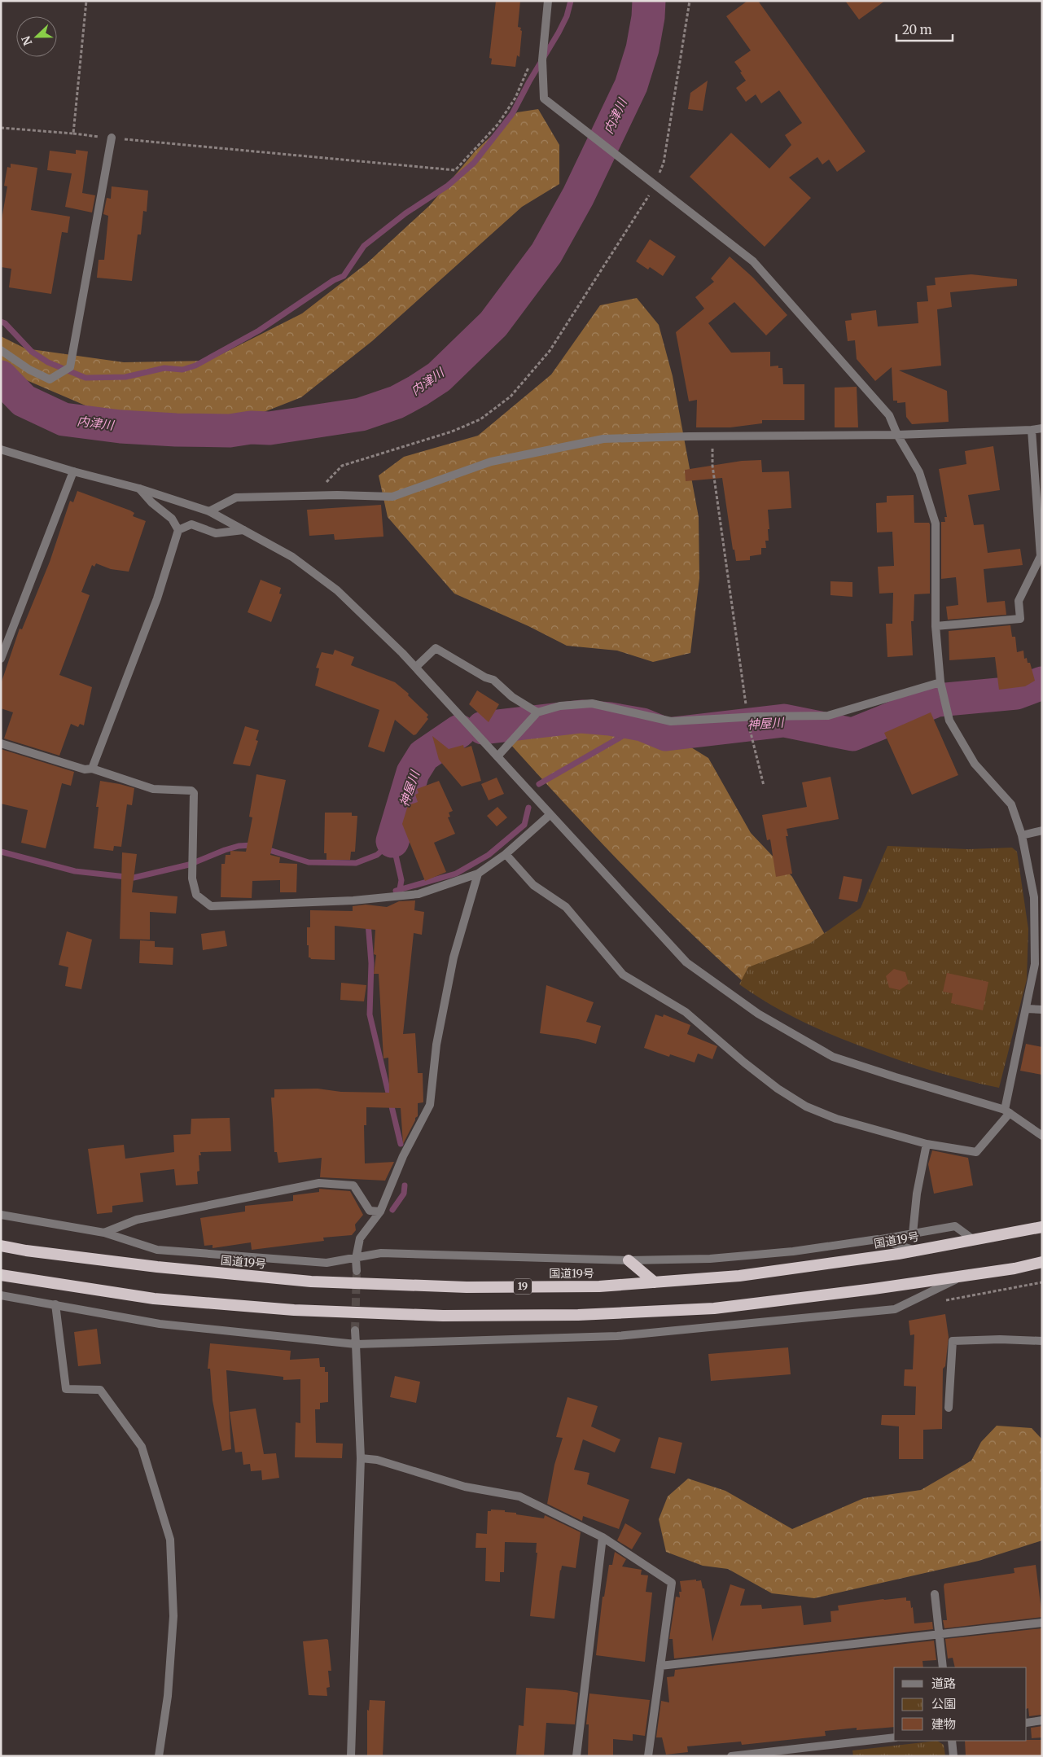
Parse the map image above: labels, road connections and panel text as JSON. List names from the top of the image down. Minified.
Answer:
{"streets":{"highway":["国道19号","19"]},"water":["内津川","神屋川"],"legend":["道路","公園","建物"],"scale_bar":"20 m","north":"left"}
